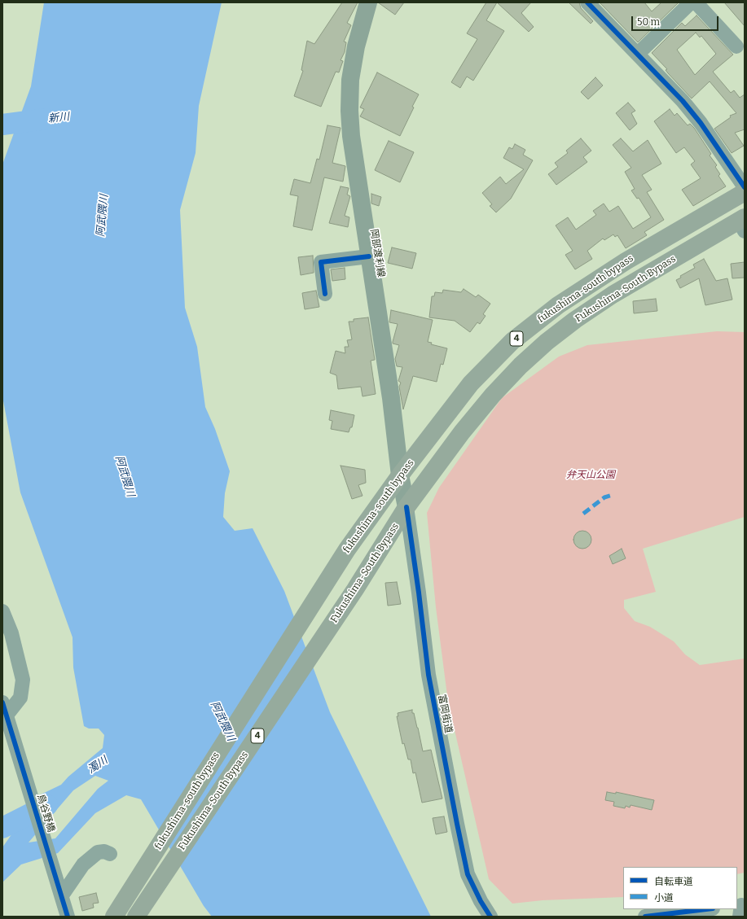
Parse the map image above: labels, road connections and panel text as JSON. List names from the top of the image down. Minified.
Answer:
{"streets":{"highway":["fukushima-south bypass","Fukushima-South Bypass","4"],"main road":["岡部渡利線"],"street":["富岡街道","鳥谷野橋"]},"crossings":[["岡部渡利線","fukushima-south bypass"],["岡部渡利線","Fukushima-South Bypass"],["岡部渡利線","富岡街道"],["Fukushima-South Bypass","富岡街道"]],"water":["新川","阿武隈川","濁川"],"parks":["弁天山公園"],"legend":["自転車道","小道"],"scale_bar":"50 m"}
